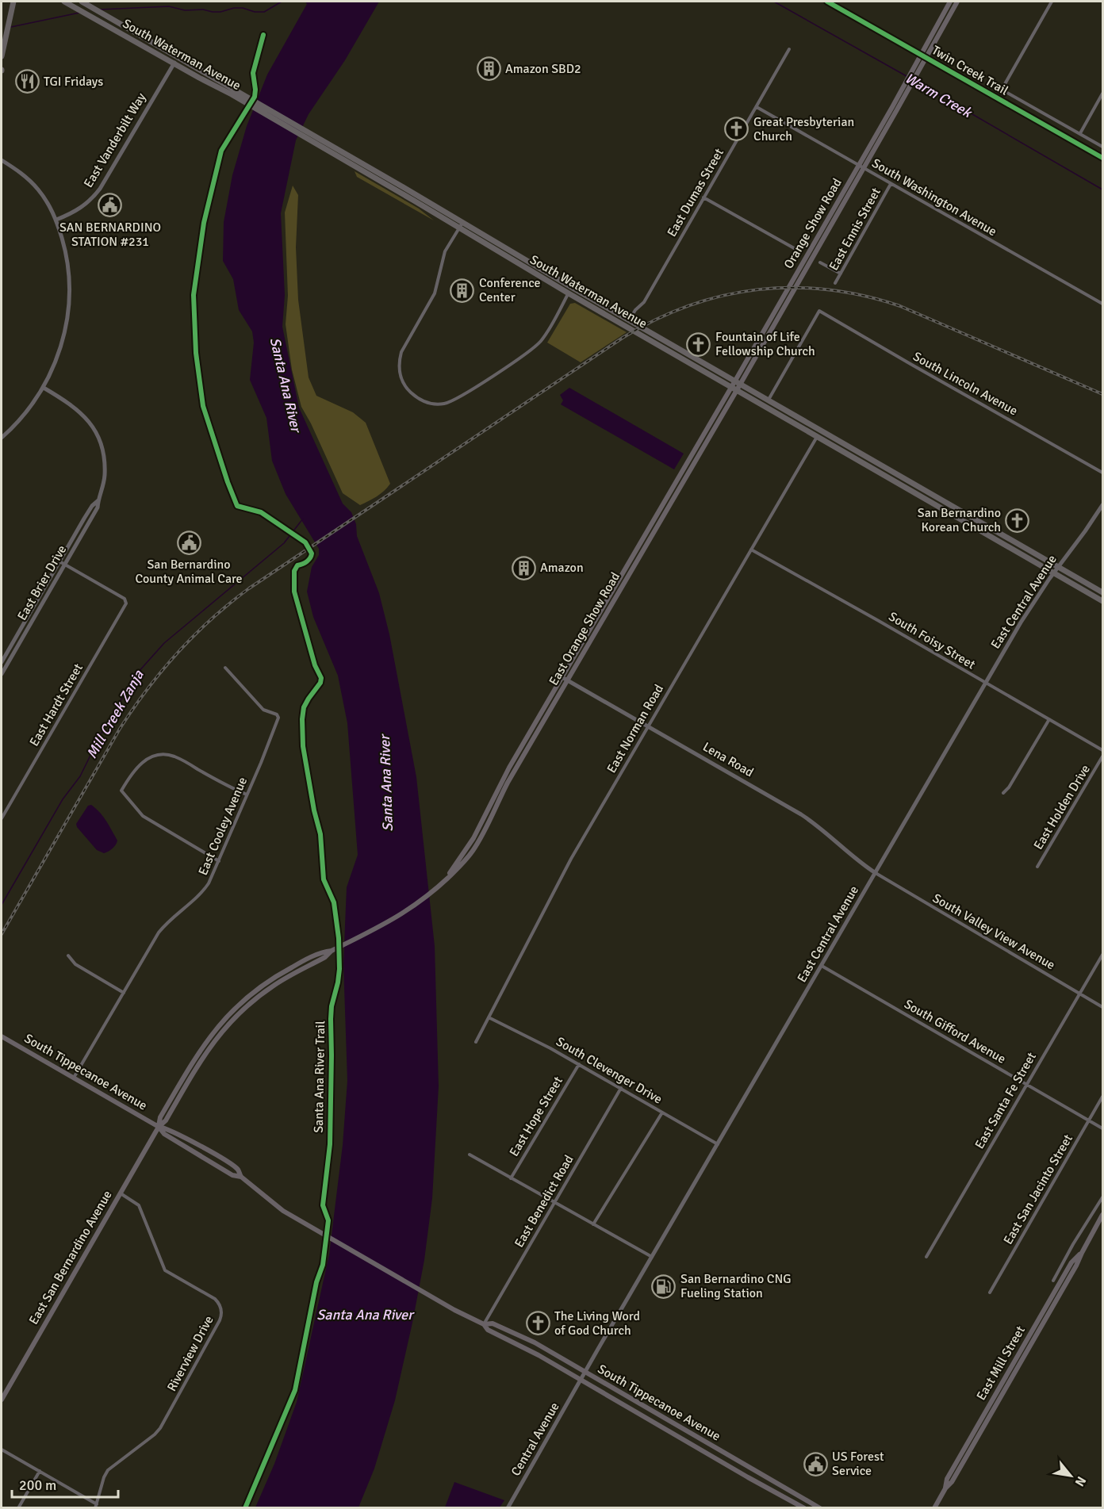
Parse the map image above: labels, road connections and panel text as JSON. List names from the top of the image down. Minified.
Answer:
{"streets":{"main road":["South Waterman Avenue","Orange Show Road","East Orange Show Road","South Tippecanoe Avenue","East San Bernardino Avenue","East Mill Street"],"street":["East Vanderbilt Way","East Dumas Street","South Washington Avenue","East Ennis Street","South Lincoln Avenue","East Brier Drive","East Central Avenue","South Foisy Street","East Hardt Street","East Norman Road","Lena Road","East Holden Drive","East Cooley Avenue","South Valley View Avenue","South Gifford Avenue","South Clevenger Drive","East Santa Fe Street","East Hope Street","East San Jacinto Street","East Benedict Road","Riverview Drive","Central Avenue"],"cycle path":["Twin Creek Trail","Santa Ana River Trail"]},"crossings":[["South Waterman Avenue","East Vanderbilt Way"],["South Waterman Avenue","East Dumas Street"],["South Waterman Avenue","Orange Show Road"],["South Waterman Avenue","South Lincoln Avenue"],["South Waterman Avenue","East Central Avenue"],["South Waterman Avenue","East Orange Show Road"],["South Waterman Avenue","East Norman Road"],["East Dumas Street","South Washington Avenue"],["South Washington Avenue","Orange Show Road"],["South Washington Avenue","East Ennis Street"],["Orange Show Road","East Orange Show Road"],["East Brier Drive","East Hardt Street"],["East Central Avenue","South Foisy Street"],["East Central Avenue","Lena Road"],["East Central Avenue","South Valley View Avenue"],["East Central Avenue","South Gifford Avenue"],["East Central Avenue","South Clevenger Drive"],["East Central Avenue","South Tippecanoe Avenue"],["East Central Avenue","Central Avenue"],["East Orange Show Road","Lena Road"],["South Foisy Street","East Norman Road"],["East Norman Road","Lena Road"],["East Norman Road","South Clevenger Drive"],["Lena Road","South Valley View Avenue"],["East Cooley Avenue","South Tippecanoe Avenue"],["South Valley View Avenue","East Santa Fe Street"],["South Gifford Avenue","East Santa Fe Street"],["South Gifford Avenue","East San Jacinto Street"],["South Clevenger Drive","East Hope Street"],["South Clevenger Drive","East Benedict Road"],["South Tippecanoe Avenue","East Benedict Road"],["South Tippecanoe Avenue","East San Bernardino Avenue"],["South Tippecanoe Avenue","Central Avenue"],["East San Bernardino Avenue","Riverview Drive"]],"water":["Warm Creek","Santa Ana River","Mill Creek Zanja"],"places":{"building":["Amazon SBD2","Conference Center","Amazon"],"restaurant":["TGI Fridays"],"church":["Great Presbyterian Church","Fountain of Life Fellowship Church","San Bernardino Korean Church","The Living Word of God Church"],"public building":["SAN BERNARDINO STATION #231","San Bernardino County Animal Care","US Forest Service"],"fuel station":["San Bernardino CNG Fueling Station"]},"scale_bar":"200 m","north":"bottom right"}
